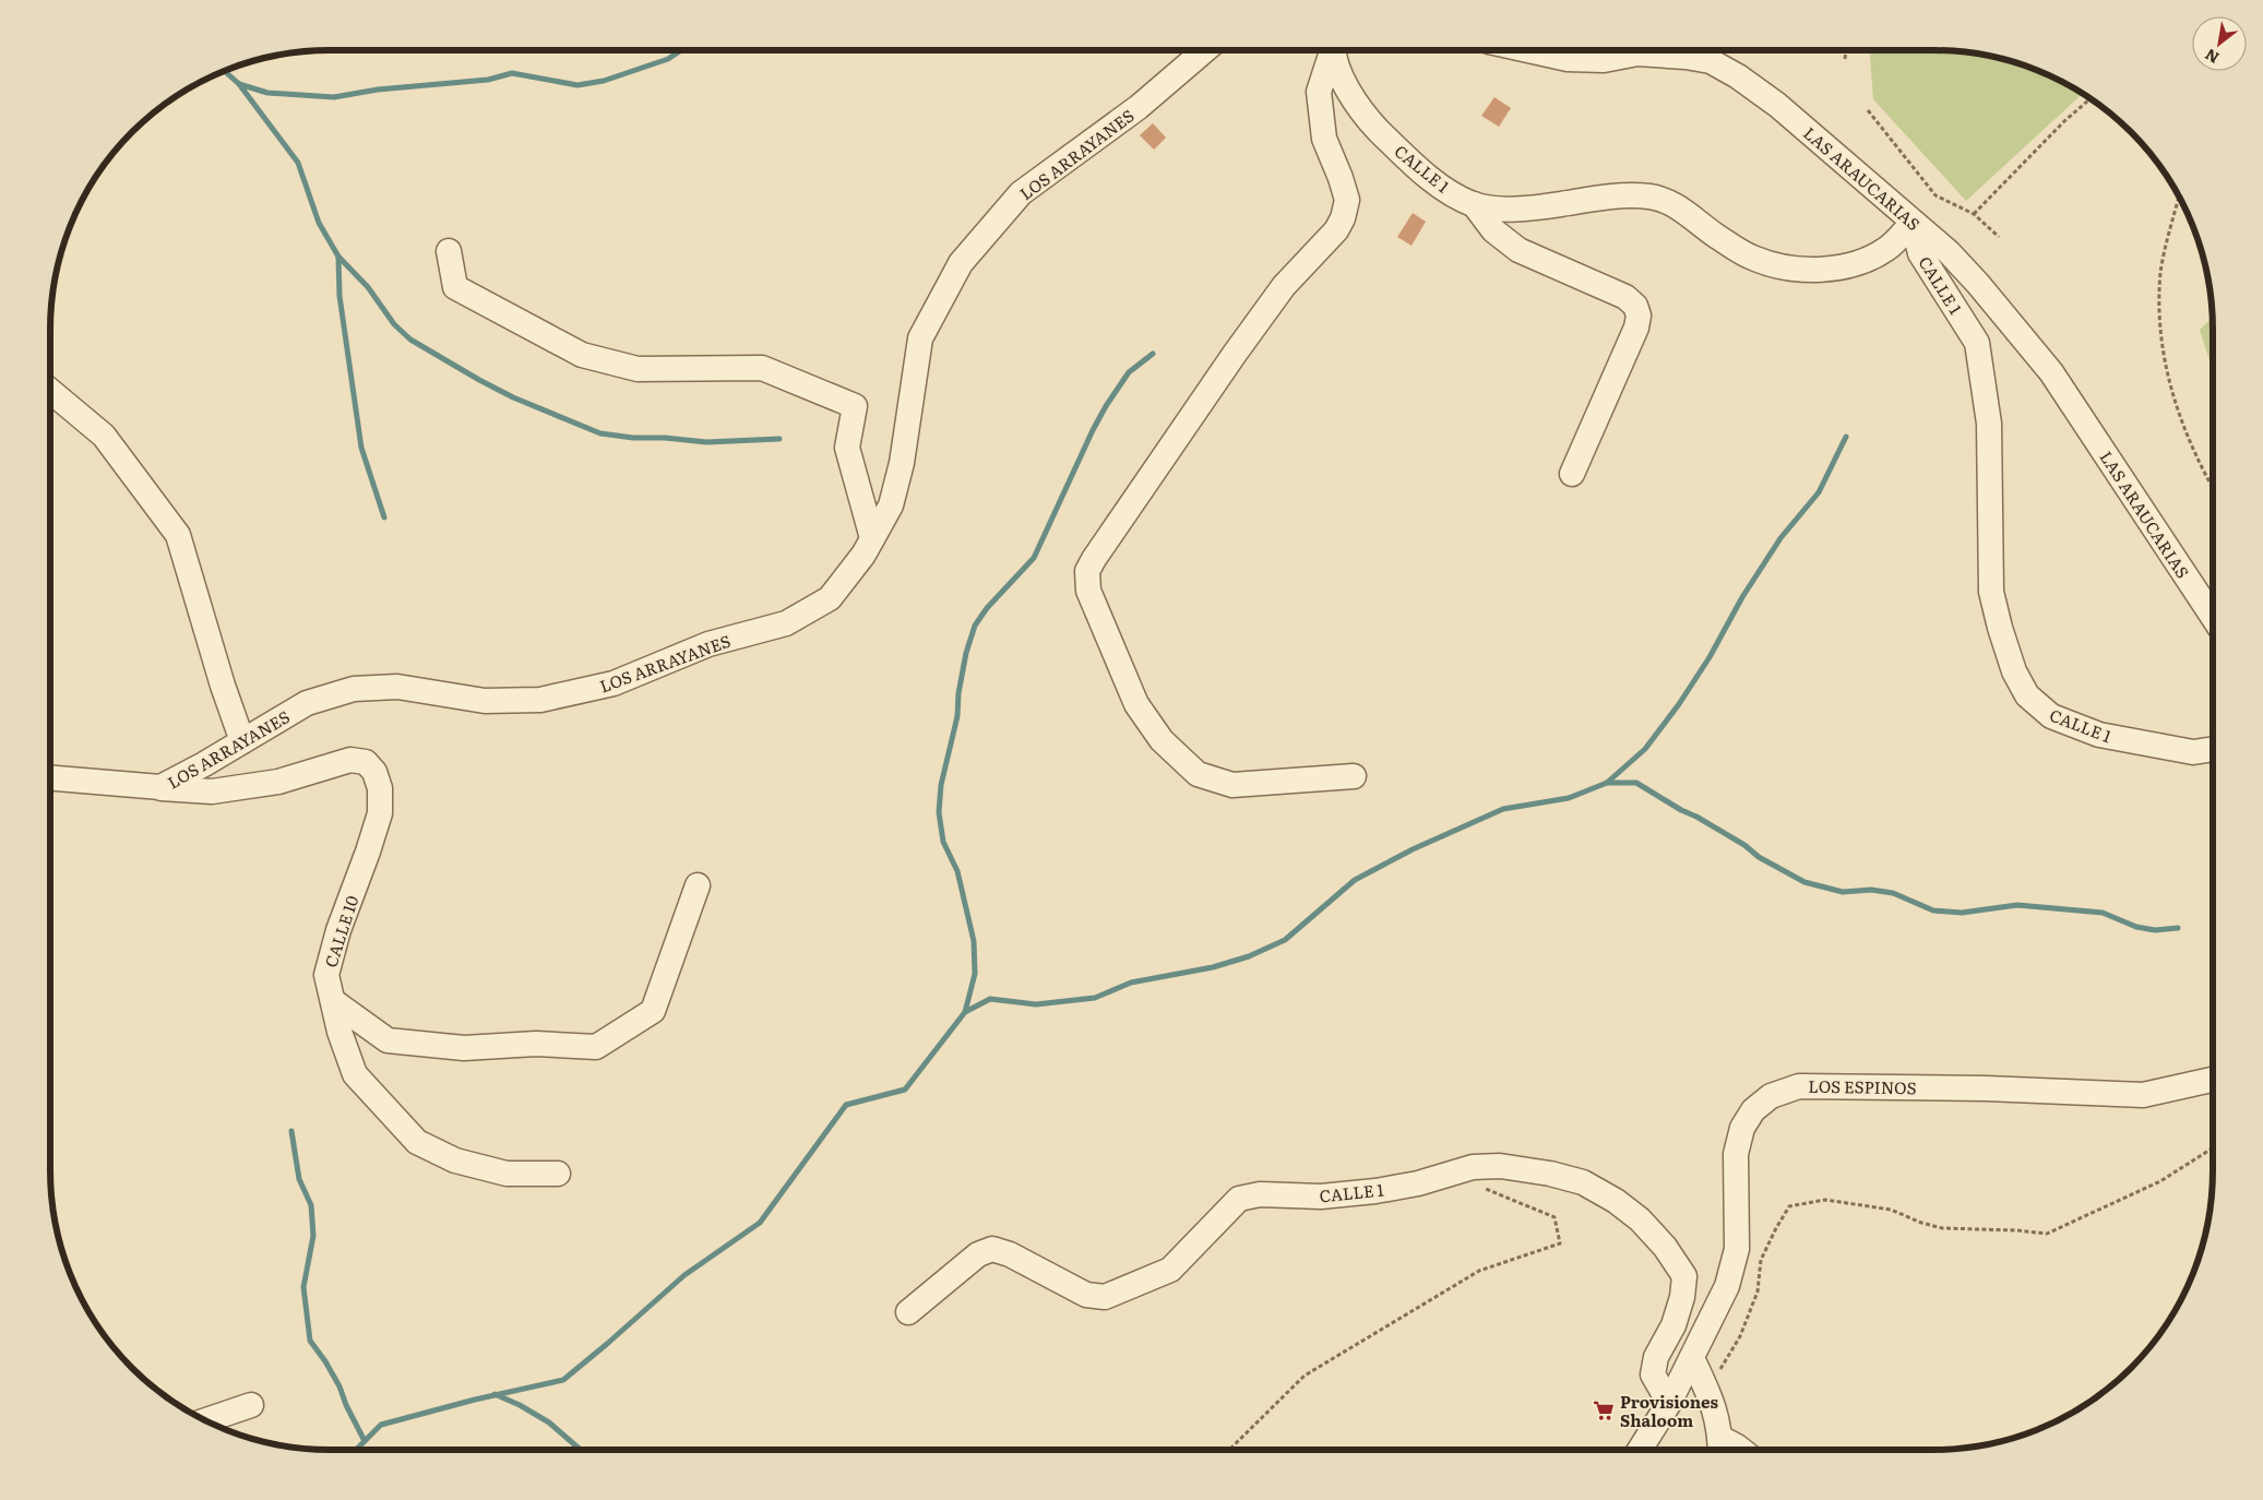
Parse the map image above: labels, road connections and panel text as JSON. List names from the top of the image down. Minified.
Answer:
{"streets":{"street":["LOS ARRAYANES","CALLE 1","LAS ARAUCARIAS","CALLE 10","LOS ESPINOS"]},"crossings":[["LOS ARRAYANES","CALLE 10"],["CALLE 1","LAS ARAUCARIAS"],["CALLE 1","LOS ESPINOS"]],"places":{"supermarket":["Provisiones Shaloom"]},"north":"bottom left"}
